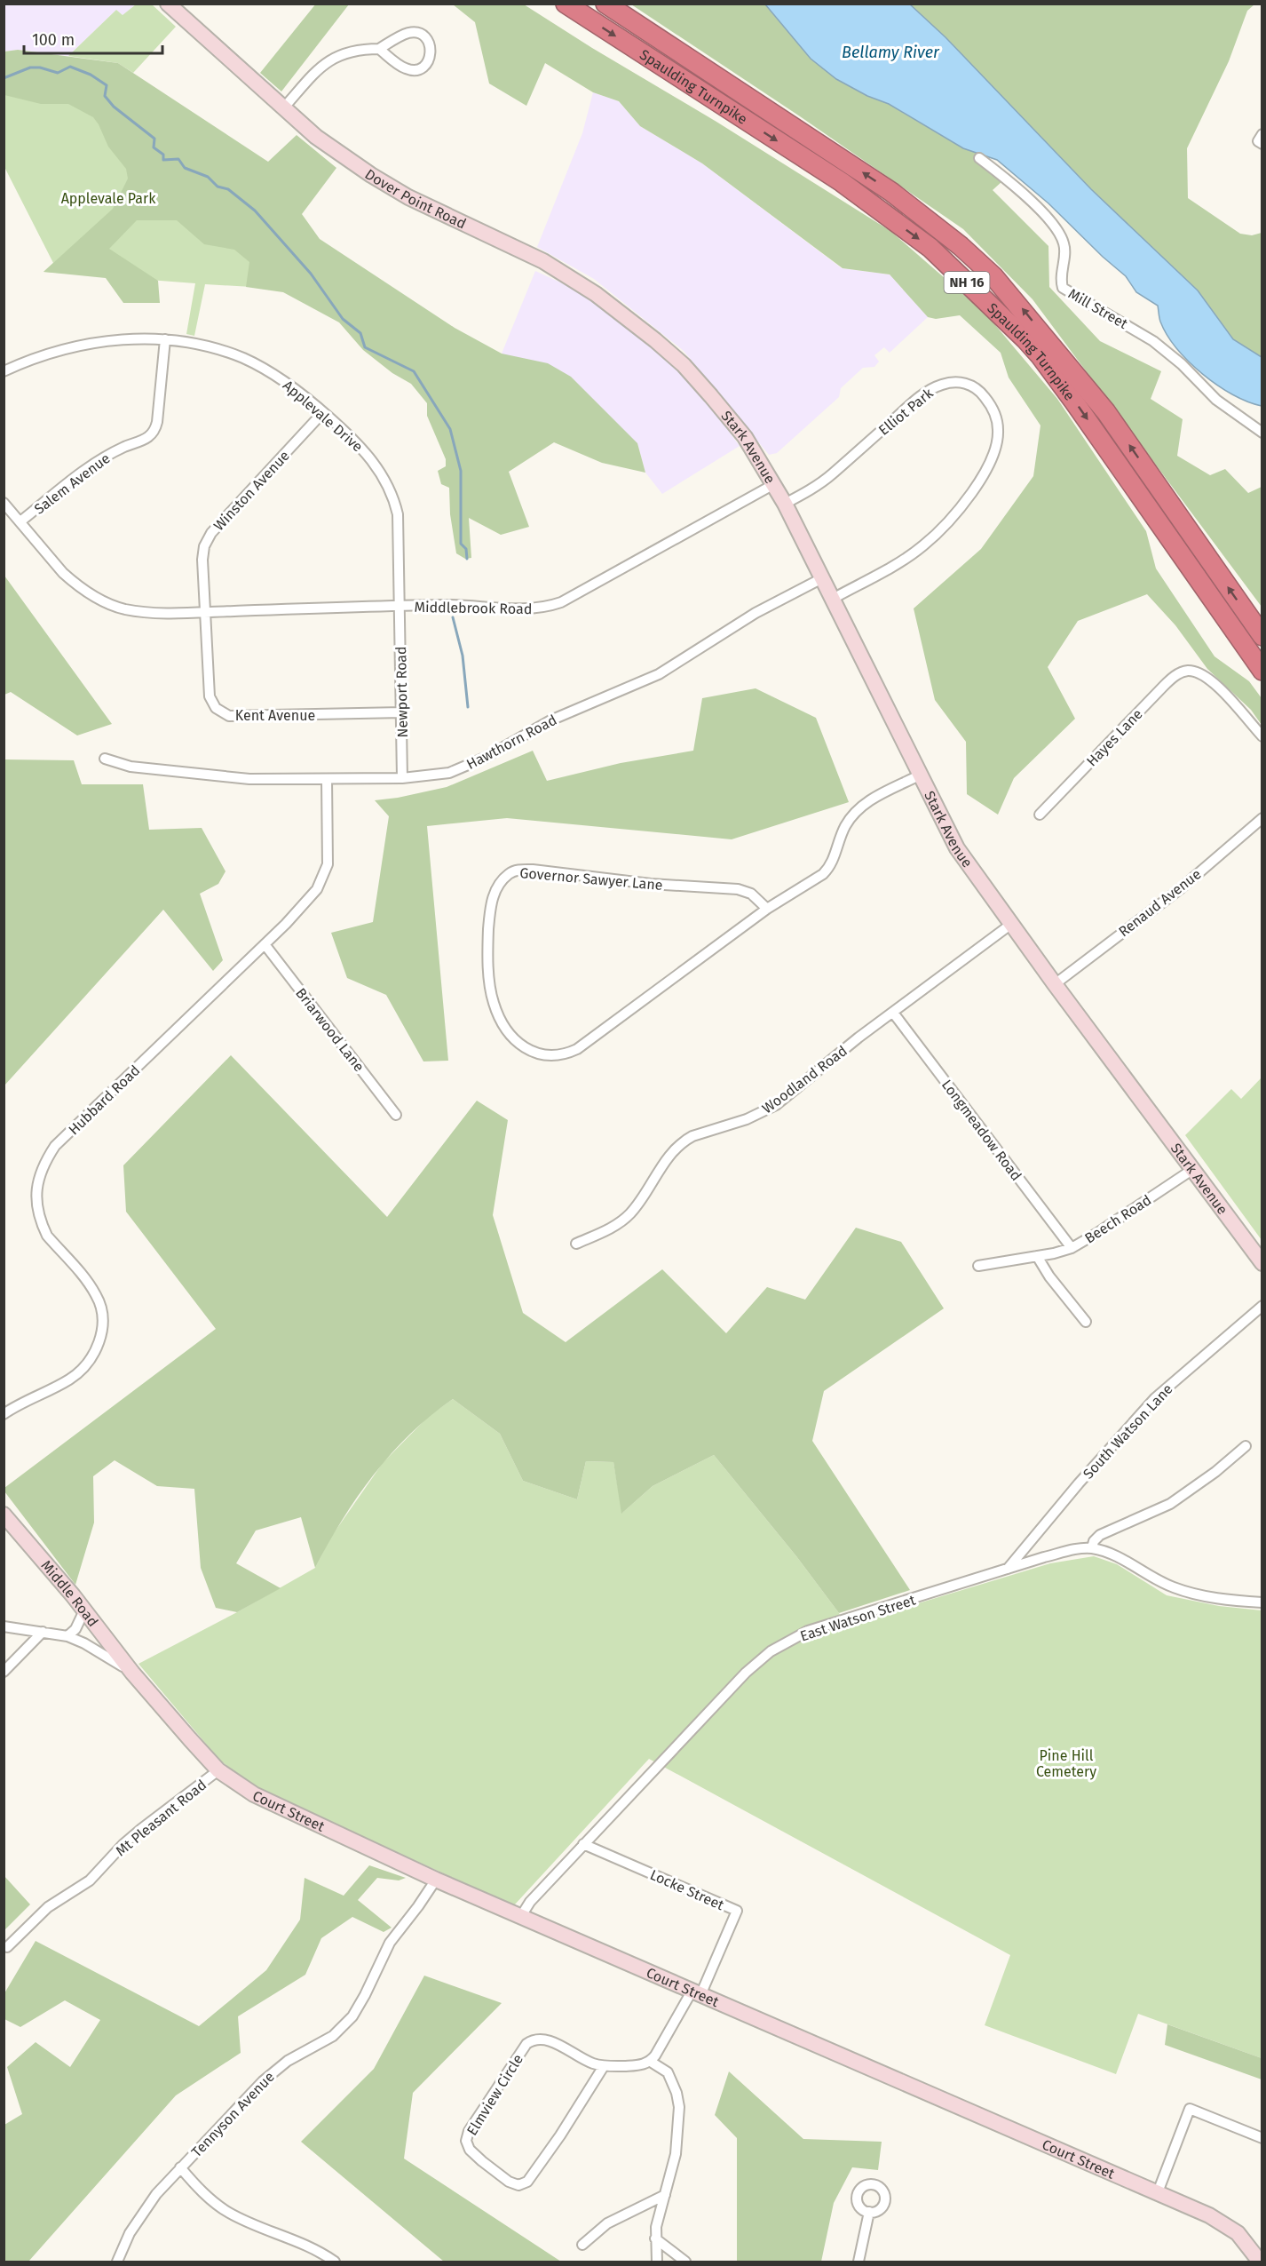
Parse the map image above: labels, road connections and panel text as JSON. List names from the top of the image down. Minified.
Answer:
{"streets":{"highway":["Spaulding Turnpike","NH 16"],"main road":["Dover Point Road","Stark Avenue","Middle Road","Court Street"],"street":["Mill Street","Elliot Park","Applevale Drive","Salem Avenue","Winston Avenue","Middlebrook Road","Newport Road","Kent Avenue","Hayes Lane","Hawthorn Road","Governor Sawyer Lane","Renaud Avenue","Briarwood Lane","Woodland Road","Hubbard Road","Longmeadow Road","Beech Road","South Watson Lane","East Watson Street","Mt Pleasant Road","Locke Street","Elmview Circle","Tennyson Avenue"]},"crossings":[["Dover Point Road","Stark Avenue"],["Elliot Park","Stark Avenue"],["Applevale Drive","Salem Avenue"],["Applevale Drive","Winston Avenue"],["Applevale Drive","Middlebrook Road"],["Applevale Drive","Newport Road"],["Stark Avenue","Middlebrook Road"],["Stark Avenue","Hawthorn Road"],["Stark Avenue","Governor Sawyer Lane"],["Stark Avenue","Renaud Avenue"],["Stark Avenue","Woodland Road"],["Stark Avenue","Beech Road"],["Winston Avenue","Middlebrook Road"],["Winston Avenue","Kent Avenue"],["Middlebrook Road","Newport Road"],["Middlebrook Road","Kent Avenue"],["Newport Road","Kent Avenue"],["Newport Road","Hawthorn Road"],["Hawthorn Road","Hubbard Road"],["Briarwood Lane","Hubbard Road"],["Woodland Road","Longmeadow Road"],["Longmeadow Road","Beech Road"],["South Watson Lane","East Watson Street"],["Middle Road","Court Street"],["East Watson Street","Court Street"],["East Watson Street","Locke Street"],["Court Street","Mt Pleasant Road"],["Court Street","Locke Street"],["Court Street","Tennyson Avenue"]],"water":["Bellamy River"],"parks":["Applevale Park","Pine Hill Cemetery"],"scale_bar":"100 m"}
